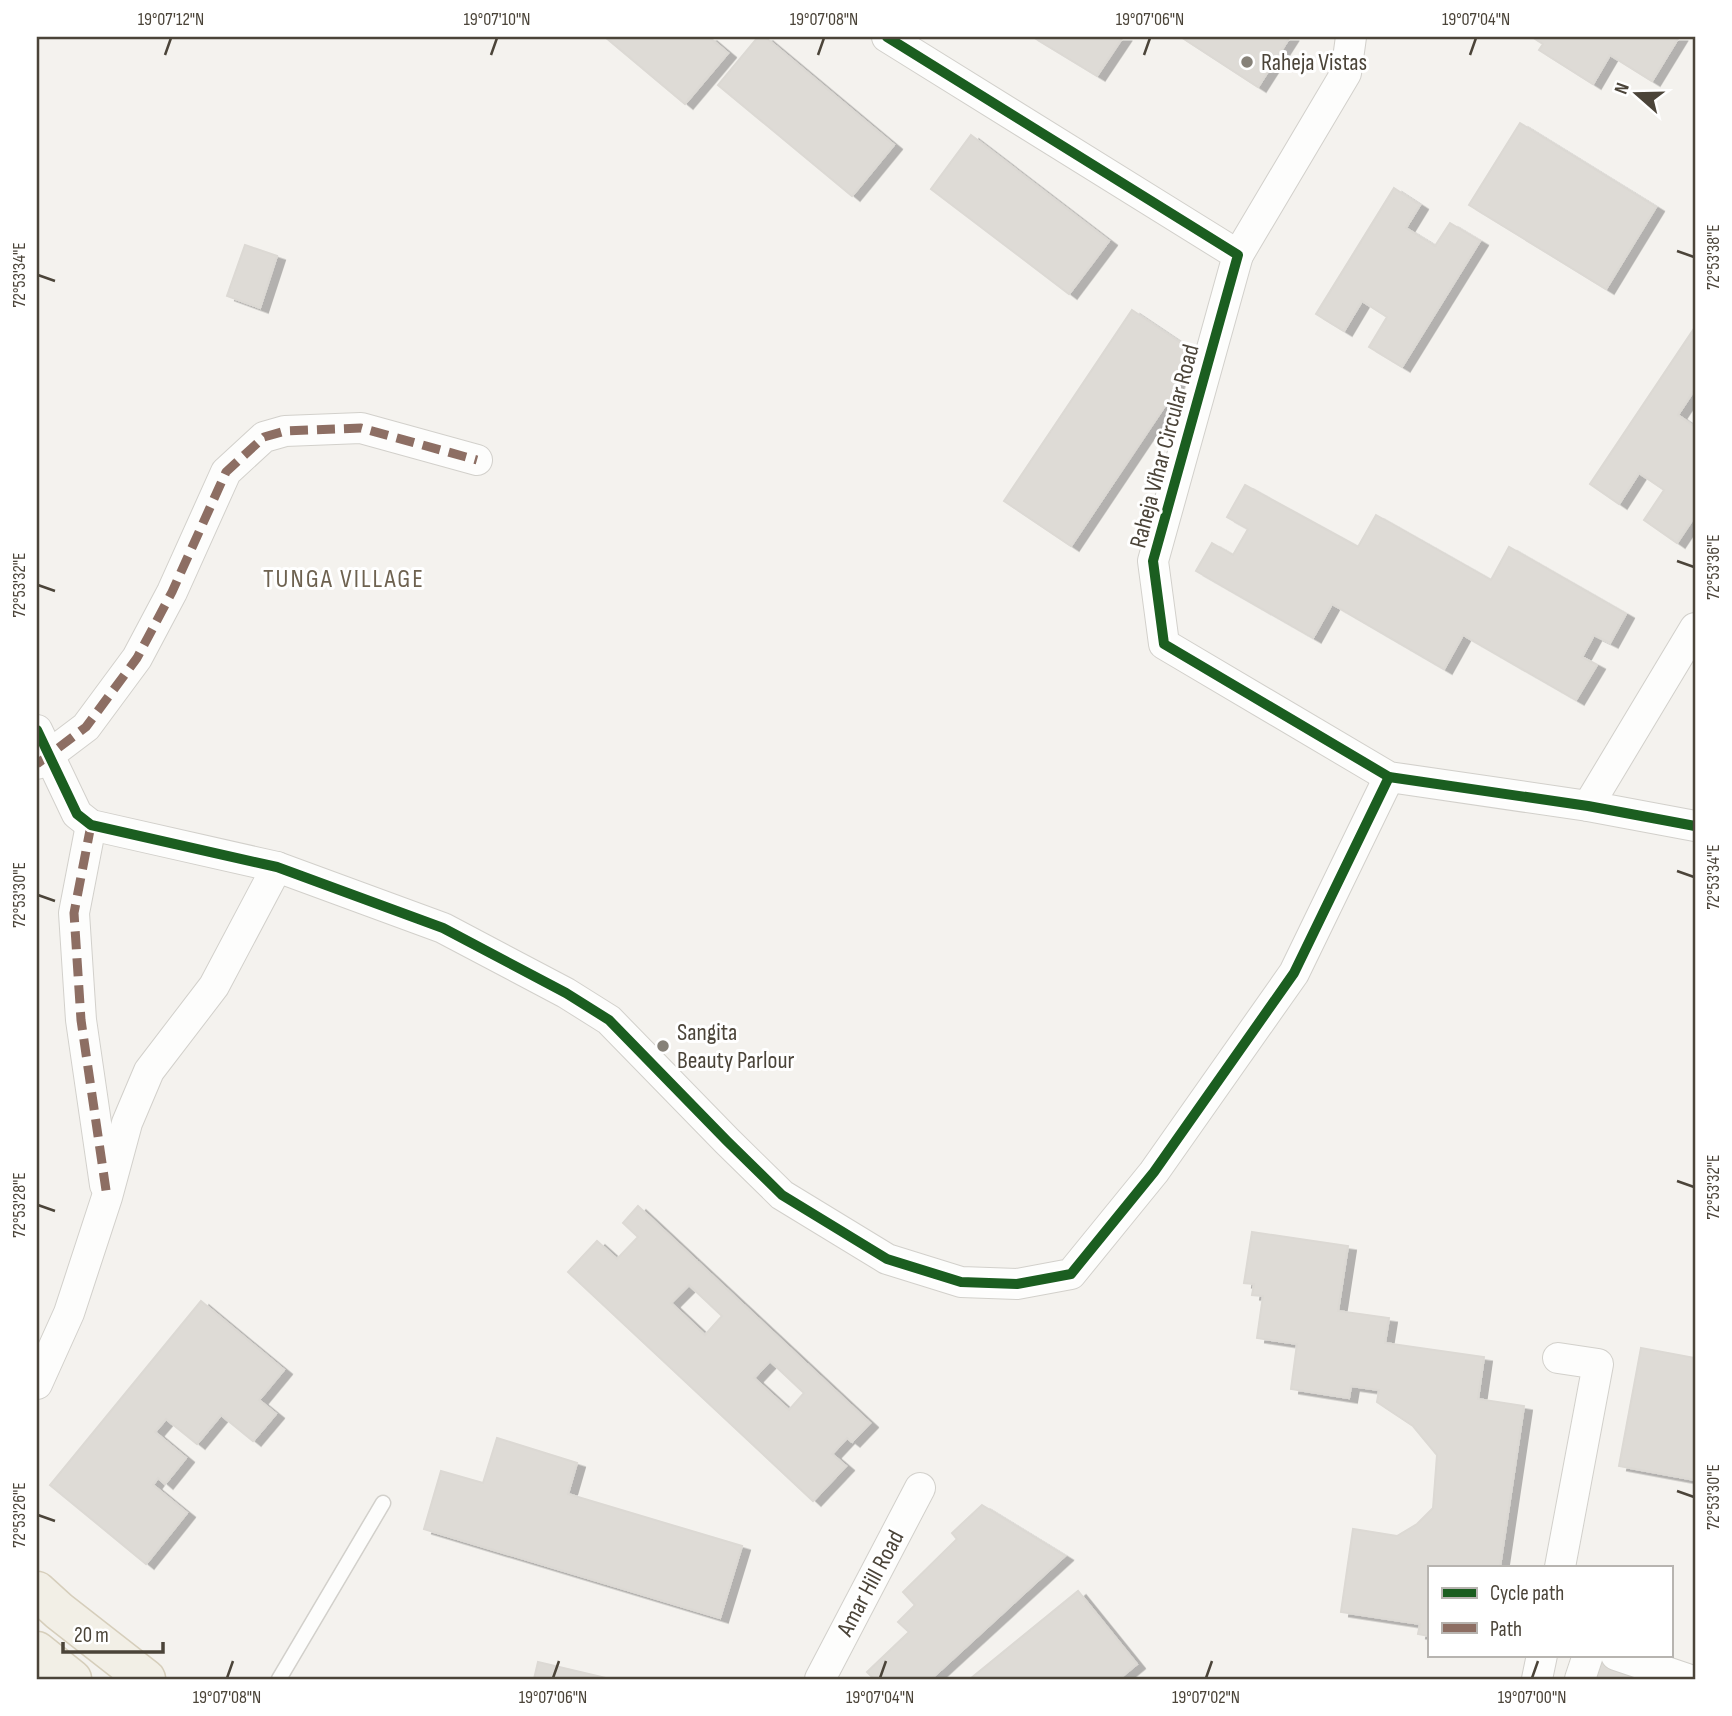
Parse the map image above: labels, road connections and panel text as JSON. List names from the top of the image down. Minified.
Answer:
{"streets":{"street":["Raheja Vihar Circular Road","Amar Hill Road"]},"districts":["TUNGA VILLAGE"],"places":["Raheja Vistas","Sangita Beauty Parlour"],"legend":["Cycle path","Path"],"scale_bar":"20 m","north":"left","coordinates":["19°07'12\"N","19°07'10\"N","19°07'08\"N","19°07'06\"N","19°07'04\"N","72°53'38\"E","72°53'34\"E","72°53'36\"E","72°53'32\"E","72°53'30\"E","72°53'28\"E","72°53'26\"E","19°07'02\"N","19°07'00\"N"]}
